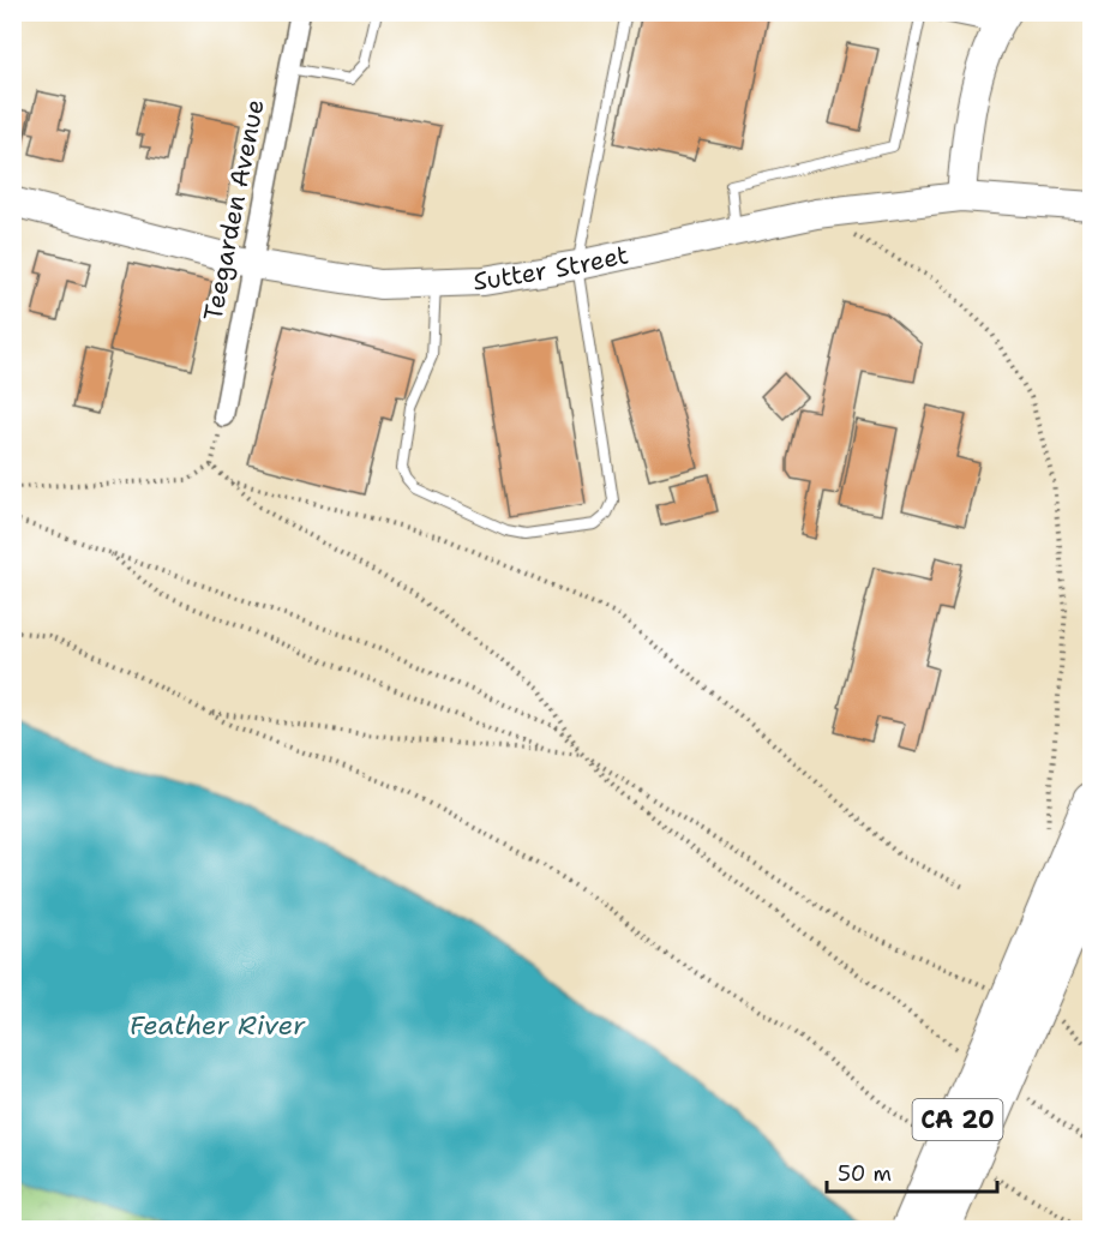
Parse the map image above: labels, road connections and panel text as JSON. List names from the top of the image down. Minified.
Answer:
{"streets":{"highway":["CA 20"],"main road":["Sutter Street"],"street":["Teegarden Avenue"]},"crossings":[["Teegarden Avenue","Sutter Street"]],"water":["Feather River"],"scale_bar":"50 m"}
